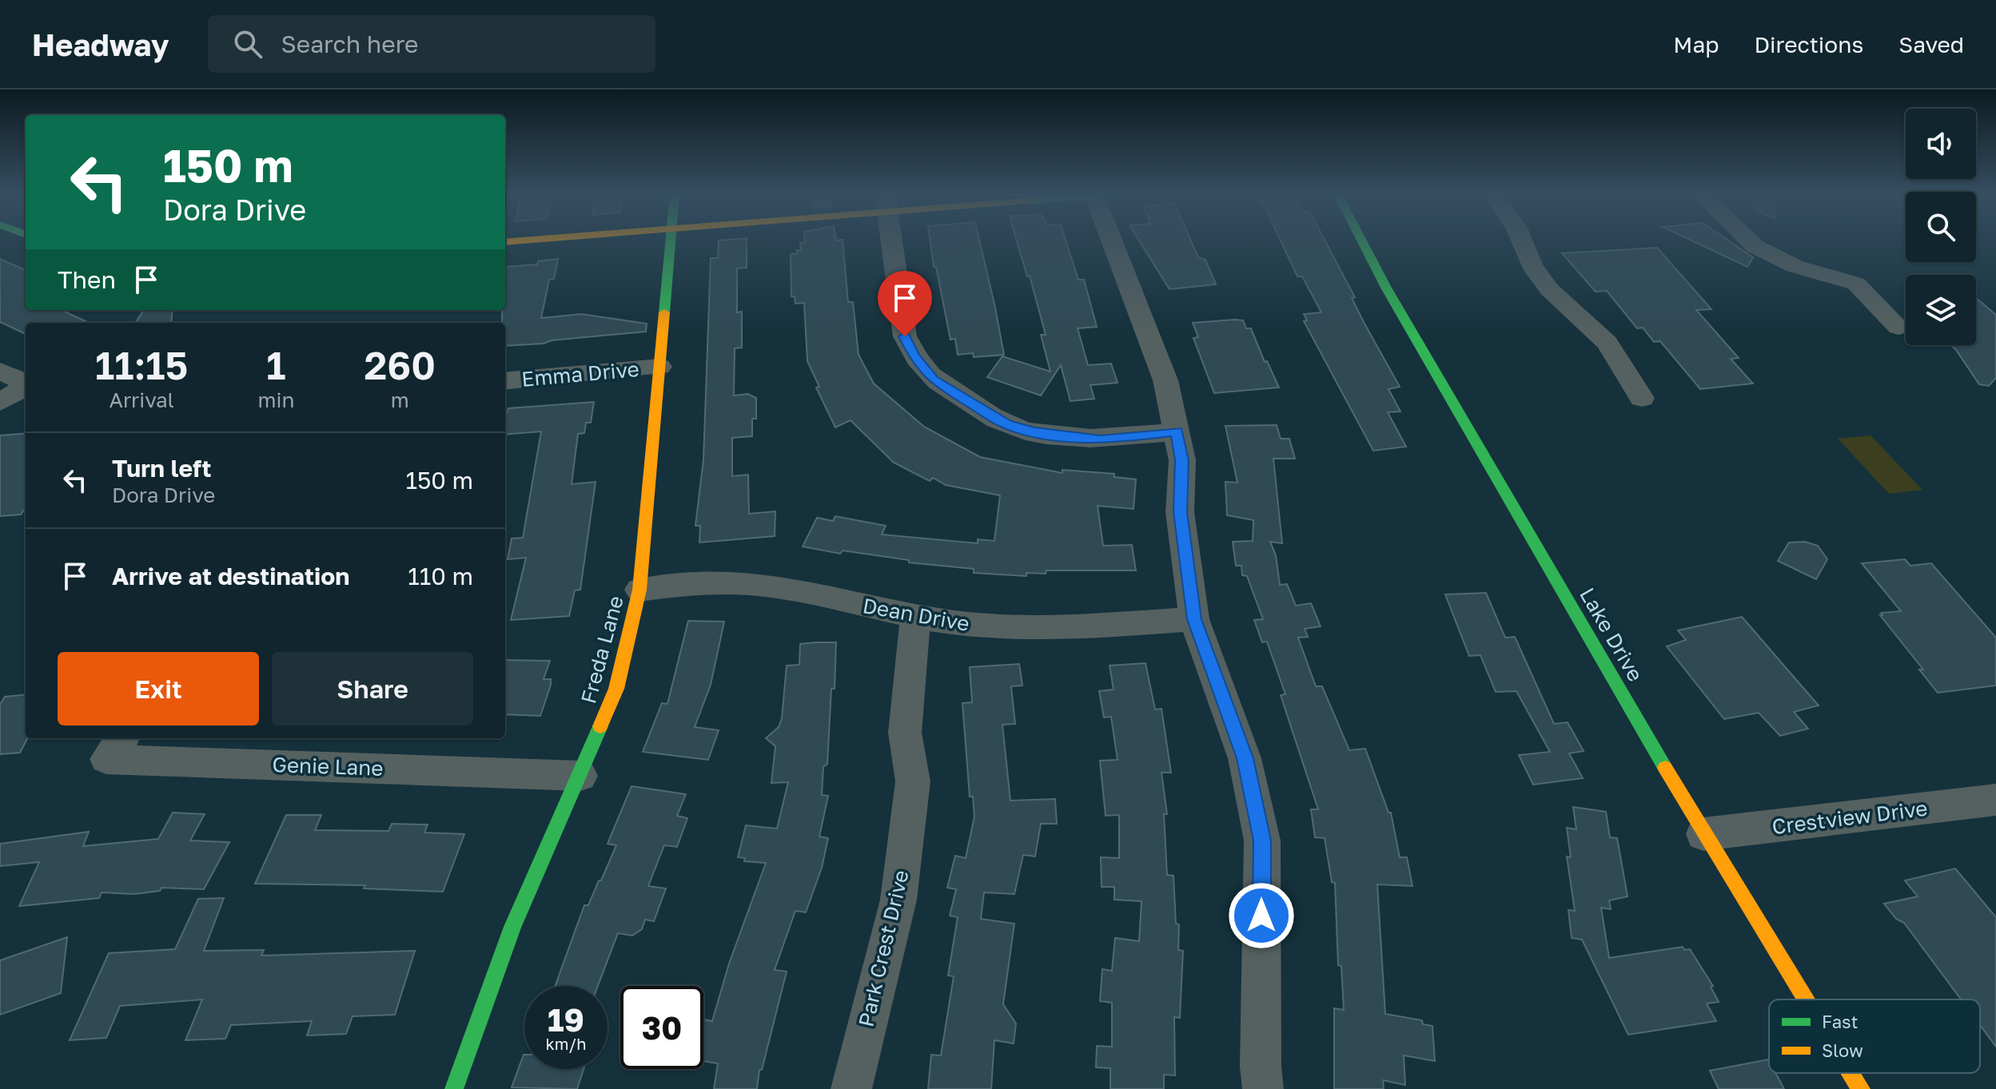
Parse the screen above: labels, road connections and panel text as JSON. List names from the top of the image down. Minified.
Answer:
{"streets":{"street":["Emma Drive","Dean Drive","Lake Drive","Freda Lane","Genie Lane","Crestview Drive","Park Crest Drive"]},"crossings":[["Emma Drive","Freda Lane"],["Dean Drive","Freda Lane"],["Dean Drive","Park Crest Drive"],["Lake Drive","Crestview Drive"],["Freda Lane","Genie Lane"]],"legend":["Fast","Slow"],"page":{"header":"Headway","search":"Search here","nav":["Map","Directions","Saved"],"turn":["150 m","Dora Drive"],"then":"Then","eta":["11:15","Arrival","1","min","260","m"],"list":[{"name":"Turn left","note":"Dora Drive","value":"150 m"},{"name":"Arrive at destination","value":"110 m"}],"buttons":["Exit","Share"],"speed":"19 km/h","limit":"30"}}
